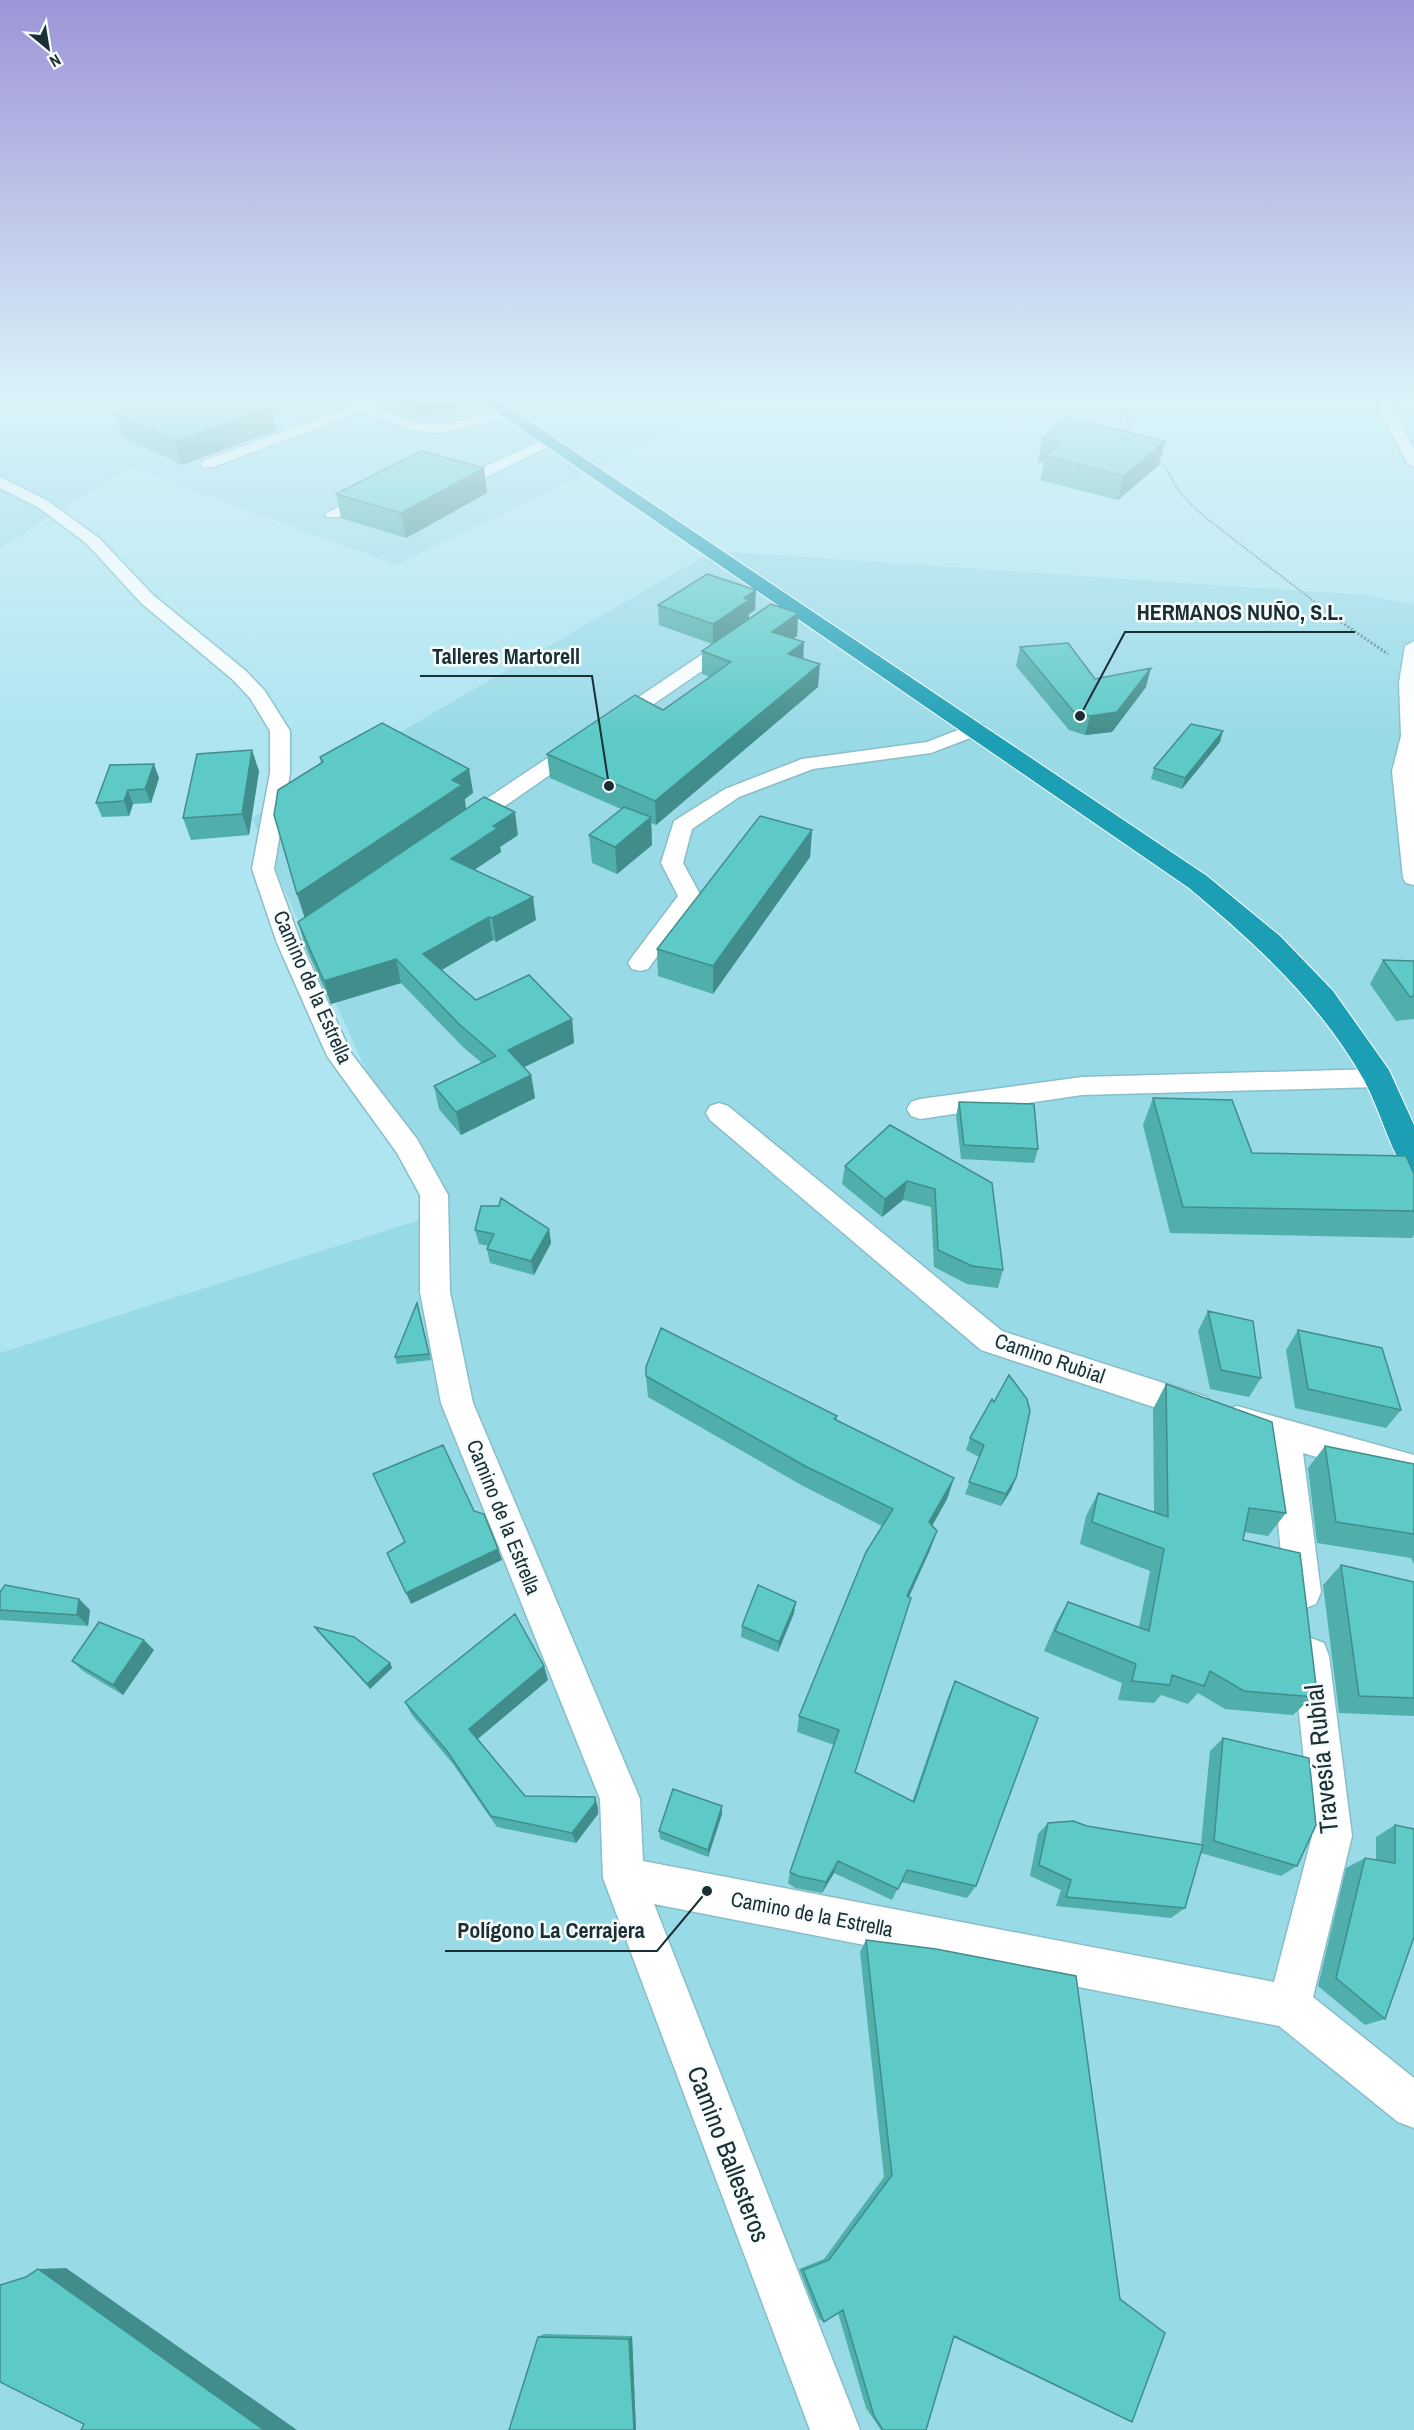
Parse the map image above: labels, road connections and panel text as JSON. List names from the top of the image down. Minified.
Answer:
{"streets":{"street":["Camino de la Estrella","Camino Rubial","Travesía Rubial","Camino Ballesteros"]},"crossings":[["Camino de la Estrella","Travesía Rubial"],["Camino de la Estrella","Camino Ballesteros"],["Camino Rubial","Travesía Rubial"]],"places":["HERMANOS NUÑO, S.L.","Talleres Martorell","Polígono La Cerrajera"],"north":"bottom right"}
